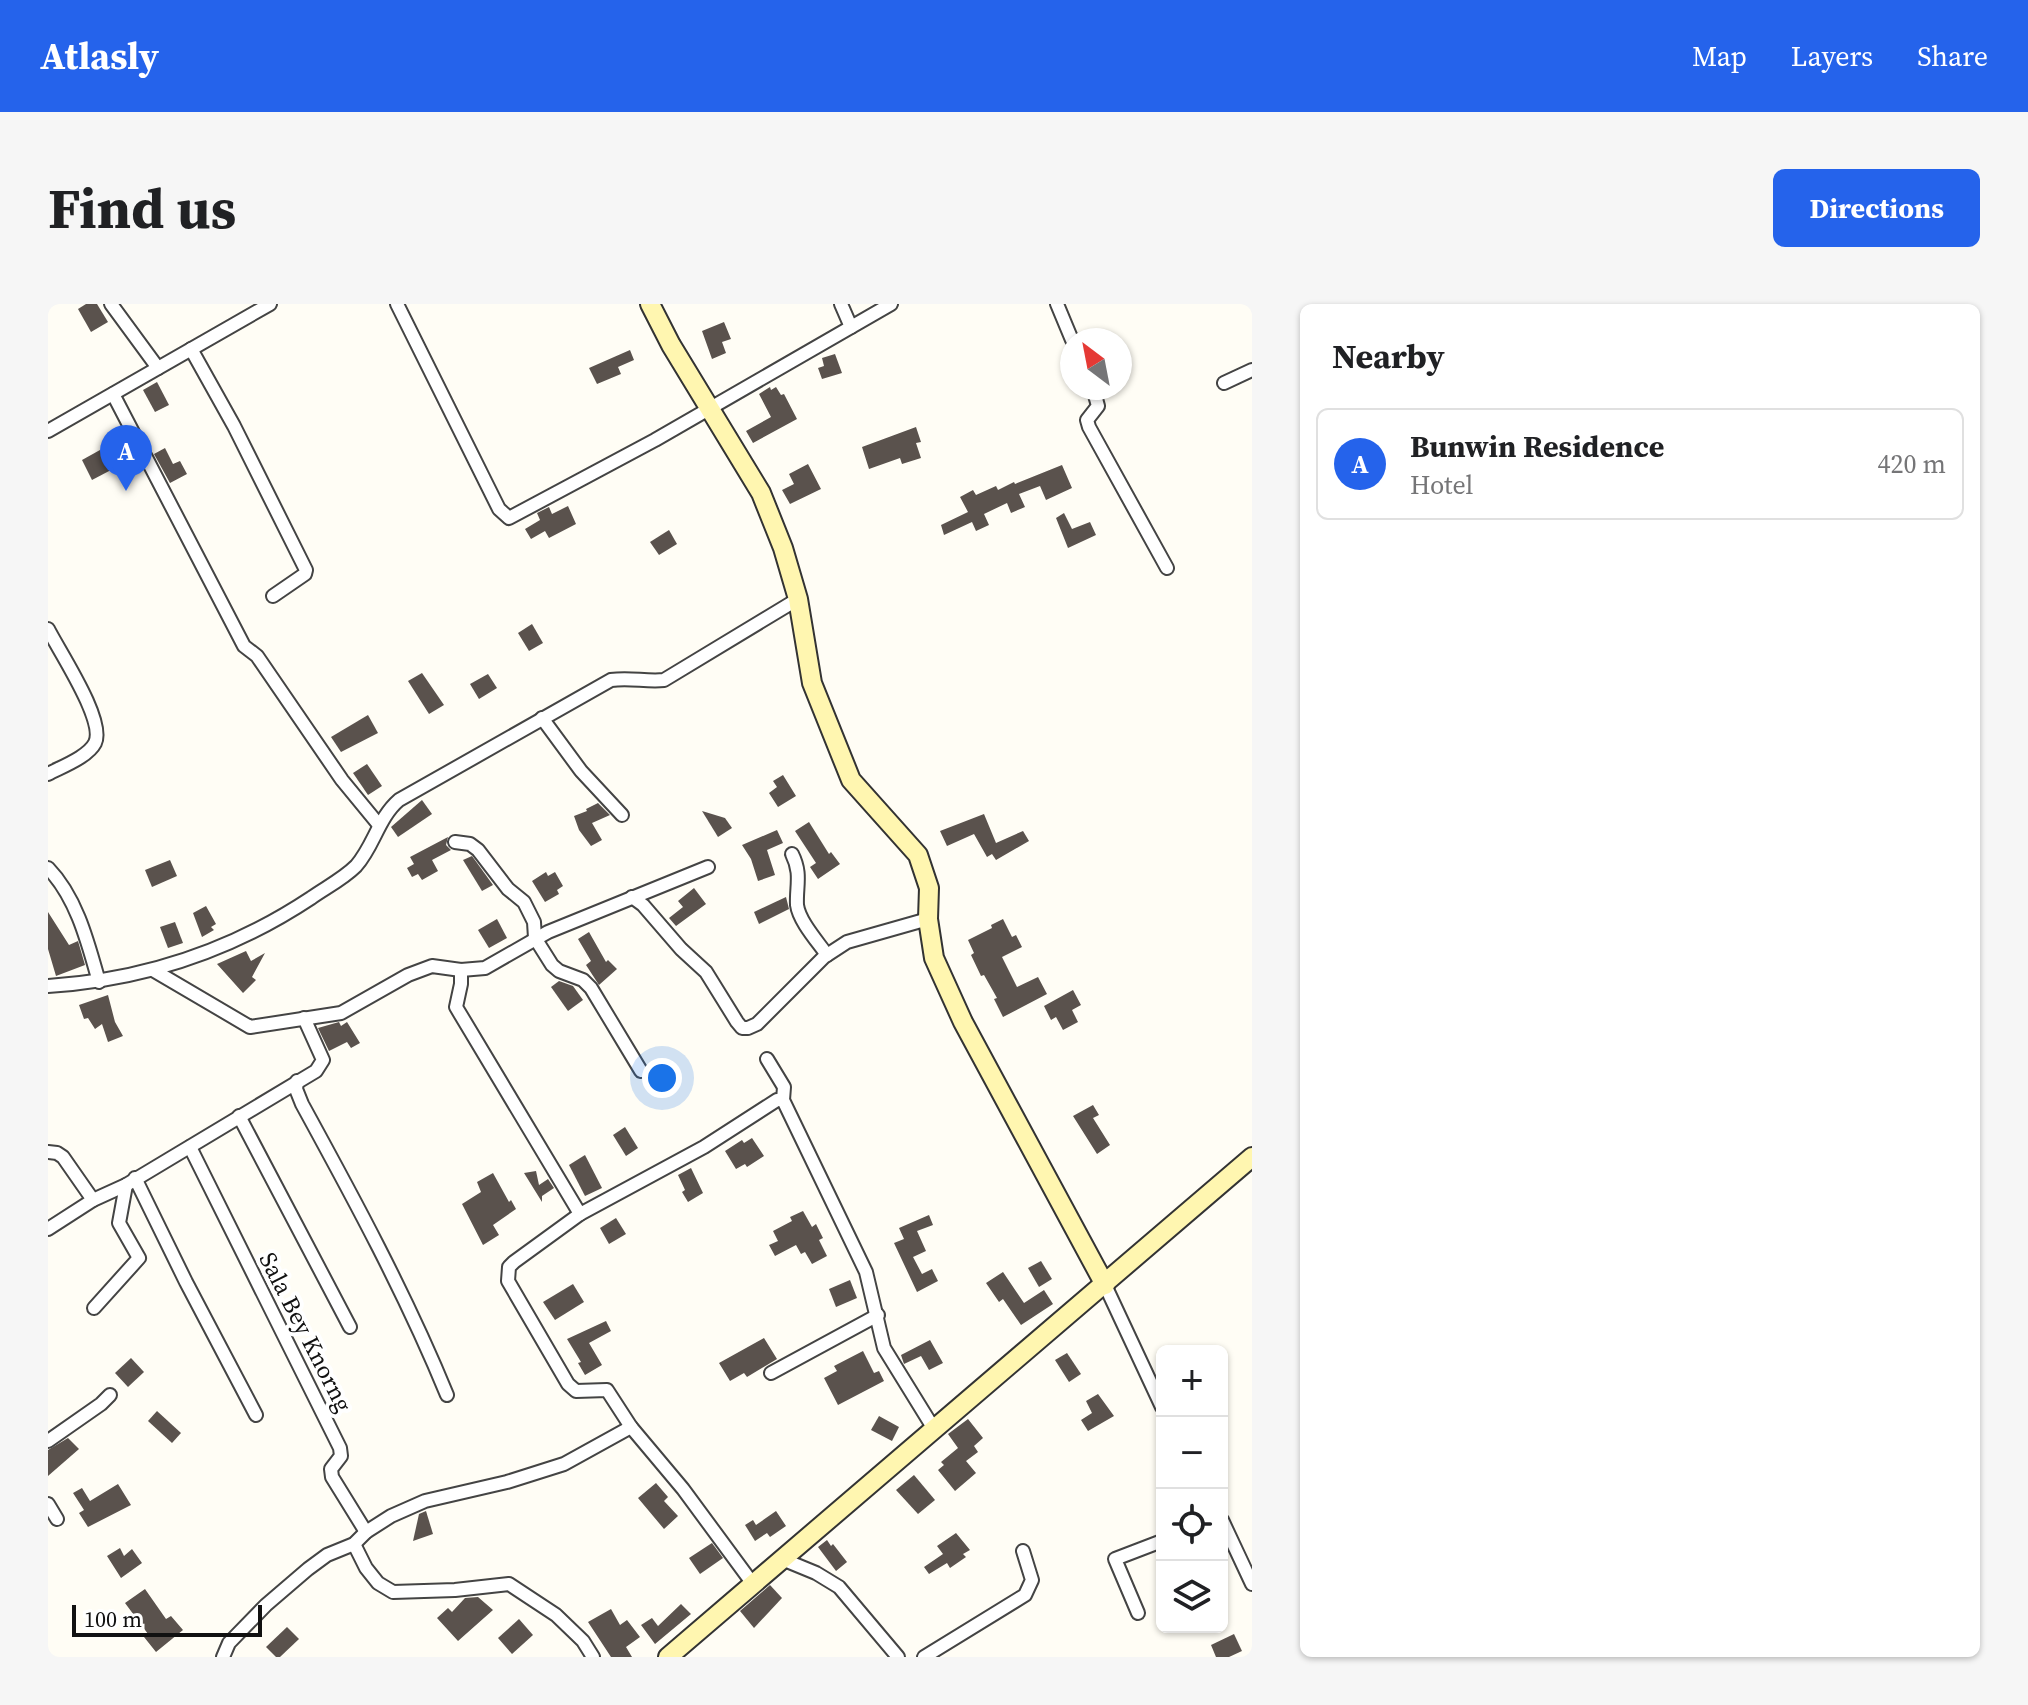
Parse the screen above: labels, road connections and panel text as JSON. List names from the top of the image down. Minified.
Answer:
{"streets":{"street":["Sala Bey Knorng"]},"scale_bar":"100 m","north":"top left","page":{"header":"Atlasly","nav":["Map","Layers","Share"],"buttons":"Directions","title":"Find us","heading":"Nearby","list":[{"mark":"A","name":"Bunwin Residence","note":"Hotel","value":"420 m"}],"pins":"A","map_buttons":["+","−"],"scale":"100 m"}}
